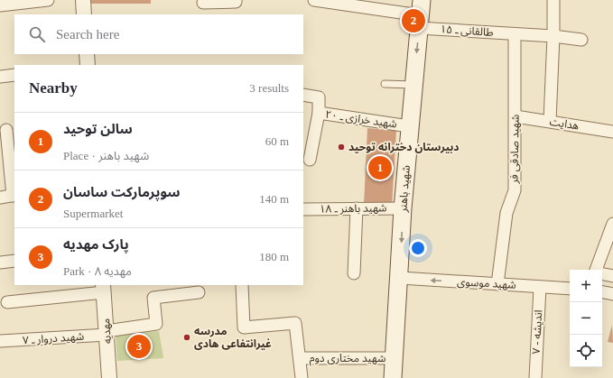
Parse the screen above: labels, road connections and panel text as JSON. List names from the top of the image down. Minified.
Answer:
{"streets":{"main road":["شهید باهنر"],"street":["طالقانی ـ ۱۵","شهید خرازی ـ ۲۰","هدایت","شهید صادقی فر","شهید باهنر ـ ۱۸","شهید موسوی","مهدیه","اندیشه - ۷","شهید دروار ـ ۷","شهید مختاری دوم"]},"crossings":[["طالقانی ـ ۱۵","شهید صادقی فر"],["طالقانی ـ ۱۵","شهید باهنر"],["شهید خرازی ـ ۲۰","شهید باهنر"],["هدایت","شهید صادقی فر"],["شهید صادقی فر","شهید موسوی"],["شهید باهنر","شهید باهنر ـ ۱۸"],["شهید باهنر","شهید موسوی"],["شهید باهنر","شهید مختاری دوم"],["شهید موسوی","اندیشه - ۷"],["مهدیه","شهید دروار ـ ۷"]],"one_way":["شهید باهنر","شهید موسوی"],"places":["دبیرستان دخترانه توحید","مدرسه غیرانتفاعی هادی"],"page":{"pins":["2","1","3"],"search":"Search here","heading":["Nearby","3 results"],"list":[{"mark":"1","name":"سالن توحید","note":"Place · شهید باهنر","value":"60 m"},{"mark":"2","name":"سوپرمارکت ساسان","note":"Supermarket","value":"140 m"},{"mark":"3","name":"پارک مهدیه","note":"Park · مهدیه ۸","value":"180 m"}],"map_buttons":["+","−"]}}
